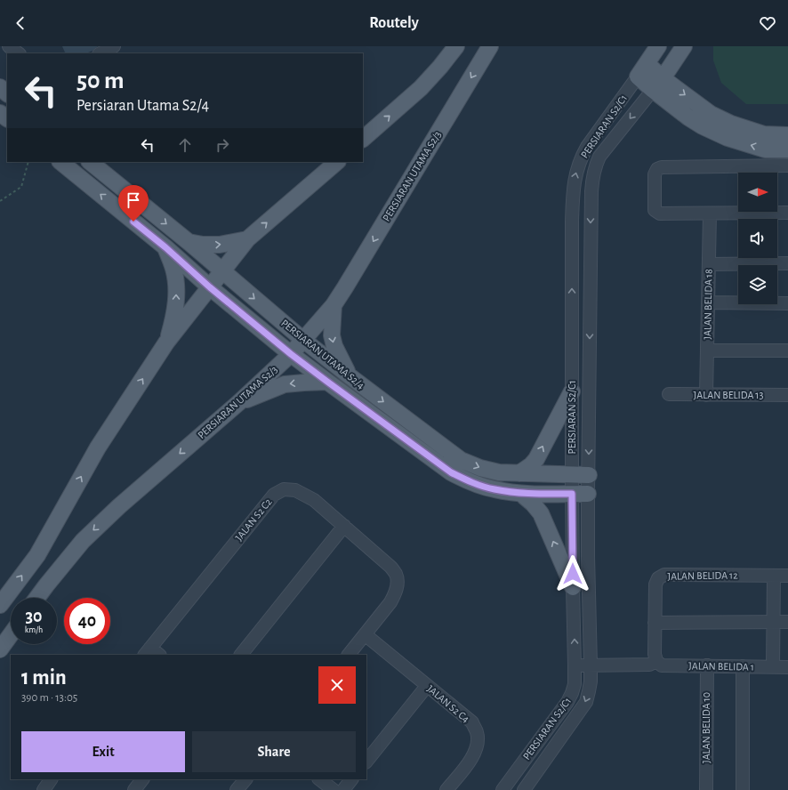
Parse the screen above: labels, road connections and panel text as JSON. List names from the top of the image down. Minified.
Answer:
{"streets":{"main road":["PERSIARAN S2/C1","PERSIARAN UTAMA S2/3","PERSIARAN UTAMA S2/4"],"street":["JALAN BELIDA 18","JALAN BELIDA 13","JALAN S2 C2","JALAN BELIDA 12","JALAN BELIDA 1","JALAN S2 C4","JALAN BELIDA 10"]},"crossings":[["PERSIARAN S2/C1","PERSIARAN UTAMA S2/4"],["PERSIARAN UTAMA S2/3","PERSIARAN UTAMA S2/4"],["JALAN BELIDA 18","JALAN BELIDA 13"],["JALAN S2 C2","JALAN S2 C4"],["JALAN BELIDA 12","JALAN BELIDA 1"],["JALAN BELIDA 1","JALAN BELIDA 10"]],"north":"right","page":{"header":"Routely","turn":["50 m","Persiaran Utama S2/4"],"speed":"30 km/h","limit":"40","heading":["1 min","390 m · 13:05"],"buttons":["Exit","Share"]}}
